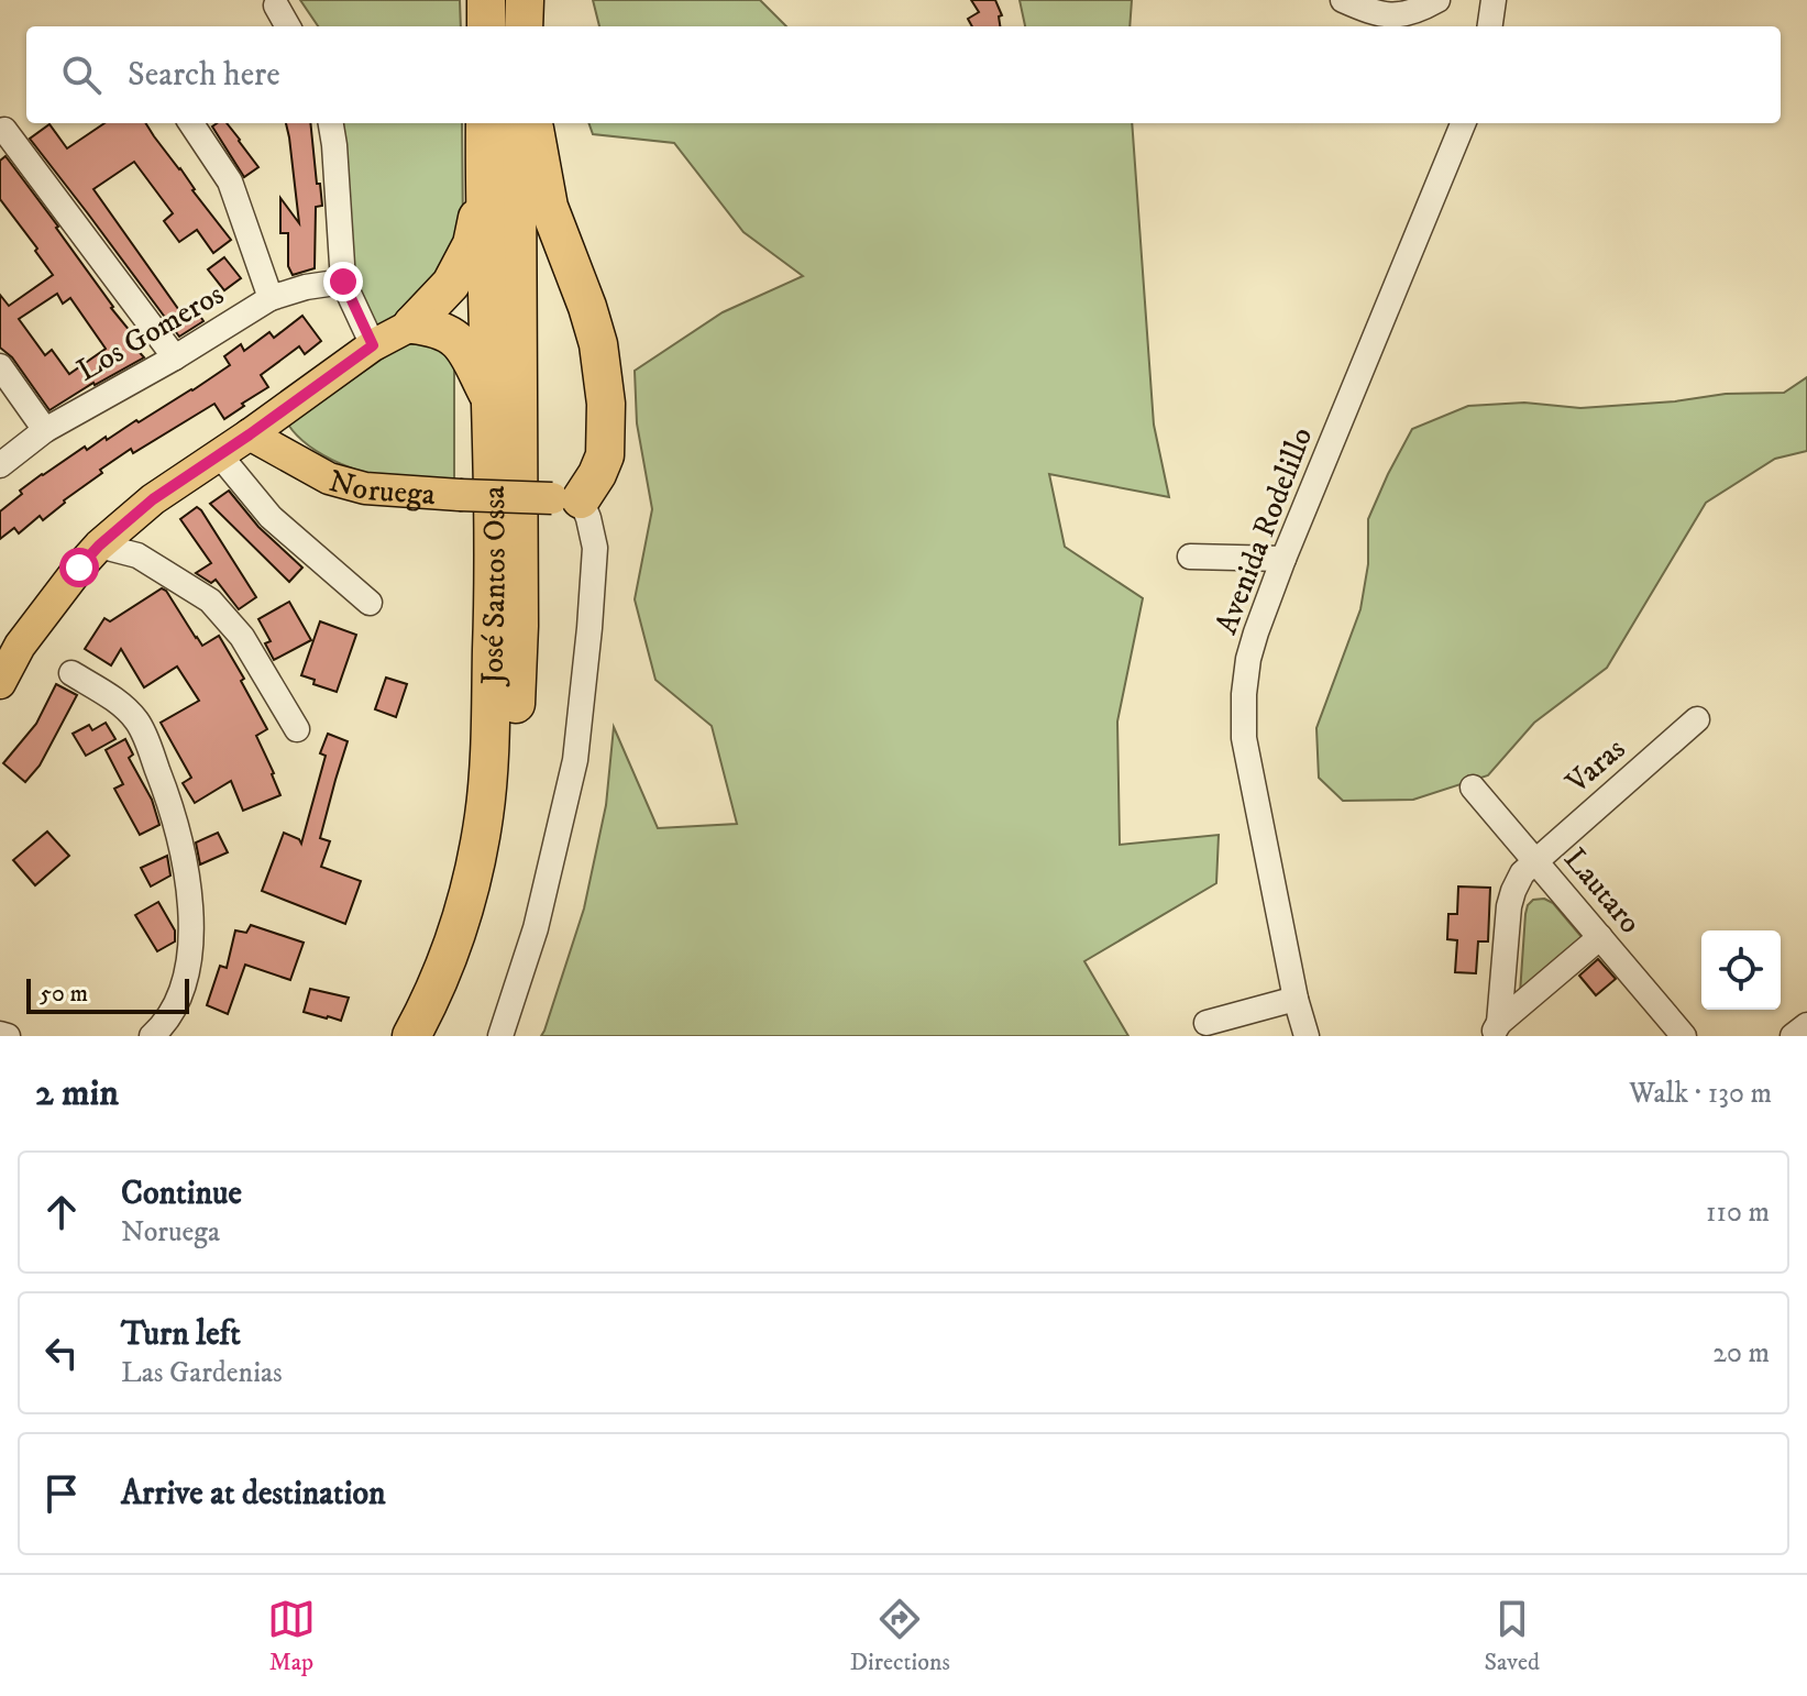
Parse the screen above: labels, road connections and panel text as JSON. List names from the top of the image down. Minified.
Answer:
{"streets":{"highway":["José Santos Ossa"],"main road":["Noruega"],"street":["Los Gomeros","Avenida Rodelillo","Varas","Lautaro"]},"crossings":[["Varas","Lautaro"]],"scale_bar":"50 m","page":{"search":"Search here","scale":"50 m","heading":["2 min","Walk · 130 m"],"list":[["Continue","Noruega","110 m"],["Turn left","Las Gardenias","20 m"],"Arrive at destination"],"nav":["Map","Directions","Saved"]}}
